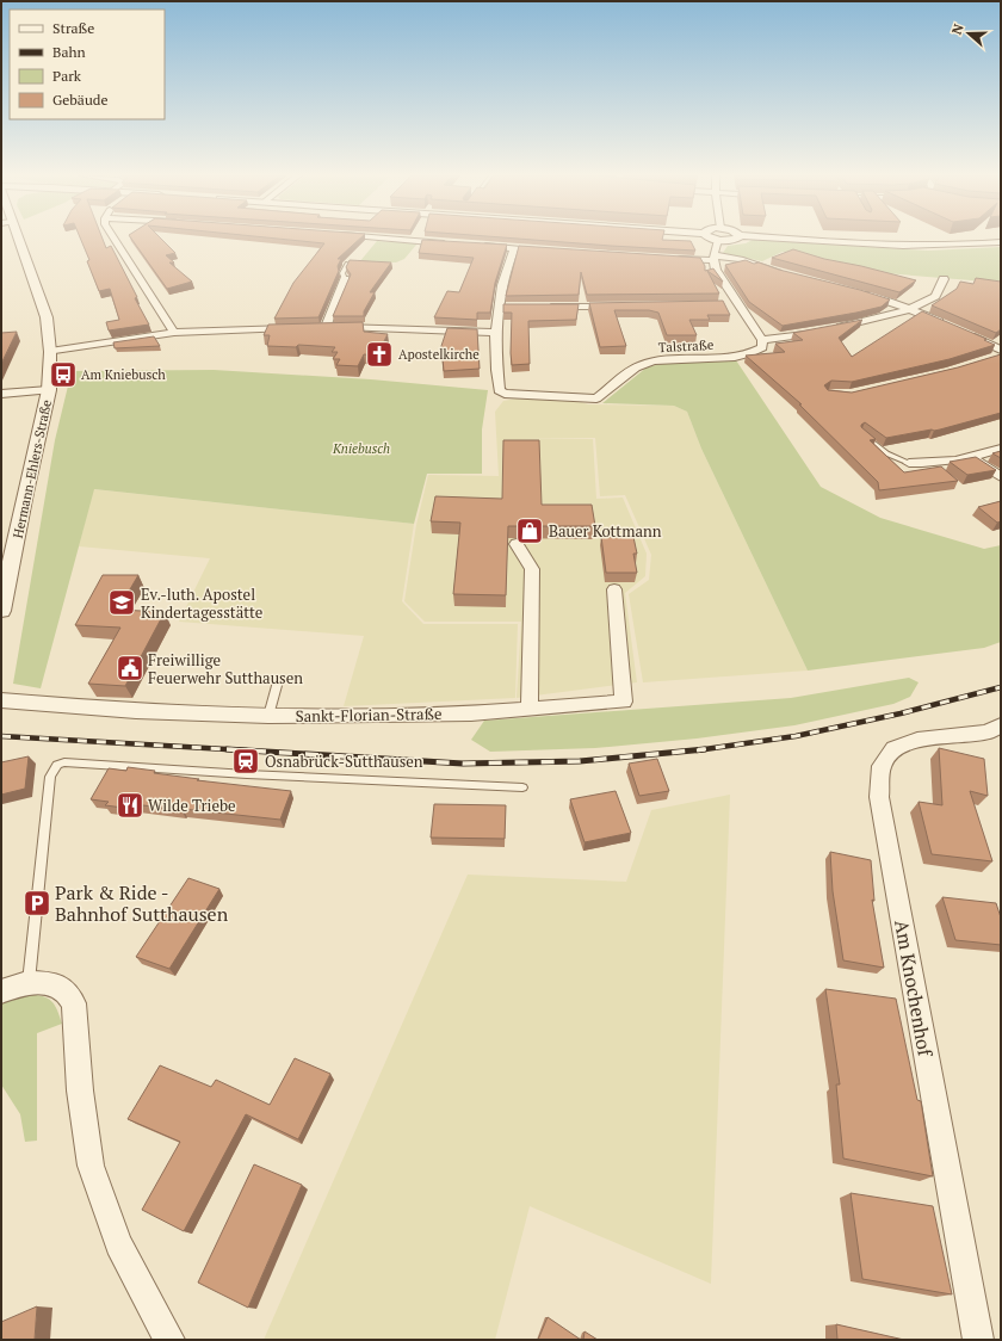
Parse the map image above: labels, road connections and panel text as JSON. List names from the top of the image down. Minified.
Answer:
{"streets":{"street":["Talstraße","Hermann-Ehlers-Straße","Sankt-Florian-Straße","Am Knochenhof"]},"parks":["Kniebusch"],"places":{"church":["Apostelkirche"],"bus stop":["Am Kniebusch"],"shop":["Bauer Kottmann"],"school or university":["Ev.-luth. Apostel Kindertagesstätte"],"public building":["Freiwillige Feuerwehr Sutthausen"],"station":["Osnabrück-Sutthausen"],"restaurant":["Wilde Triebe"],"parking":["Park & Ride - Bahnhof Sutthausen"]},"legend":["Straße","Bahn","Park","Gebäude"],"north":"left"}
